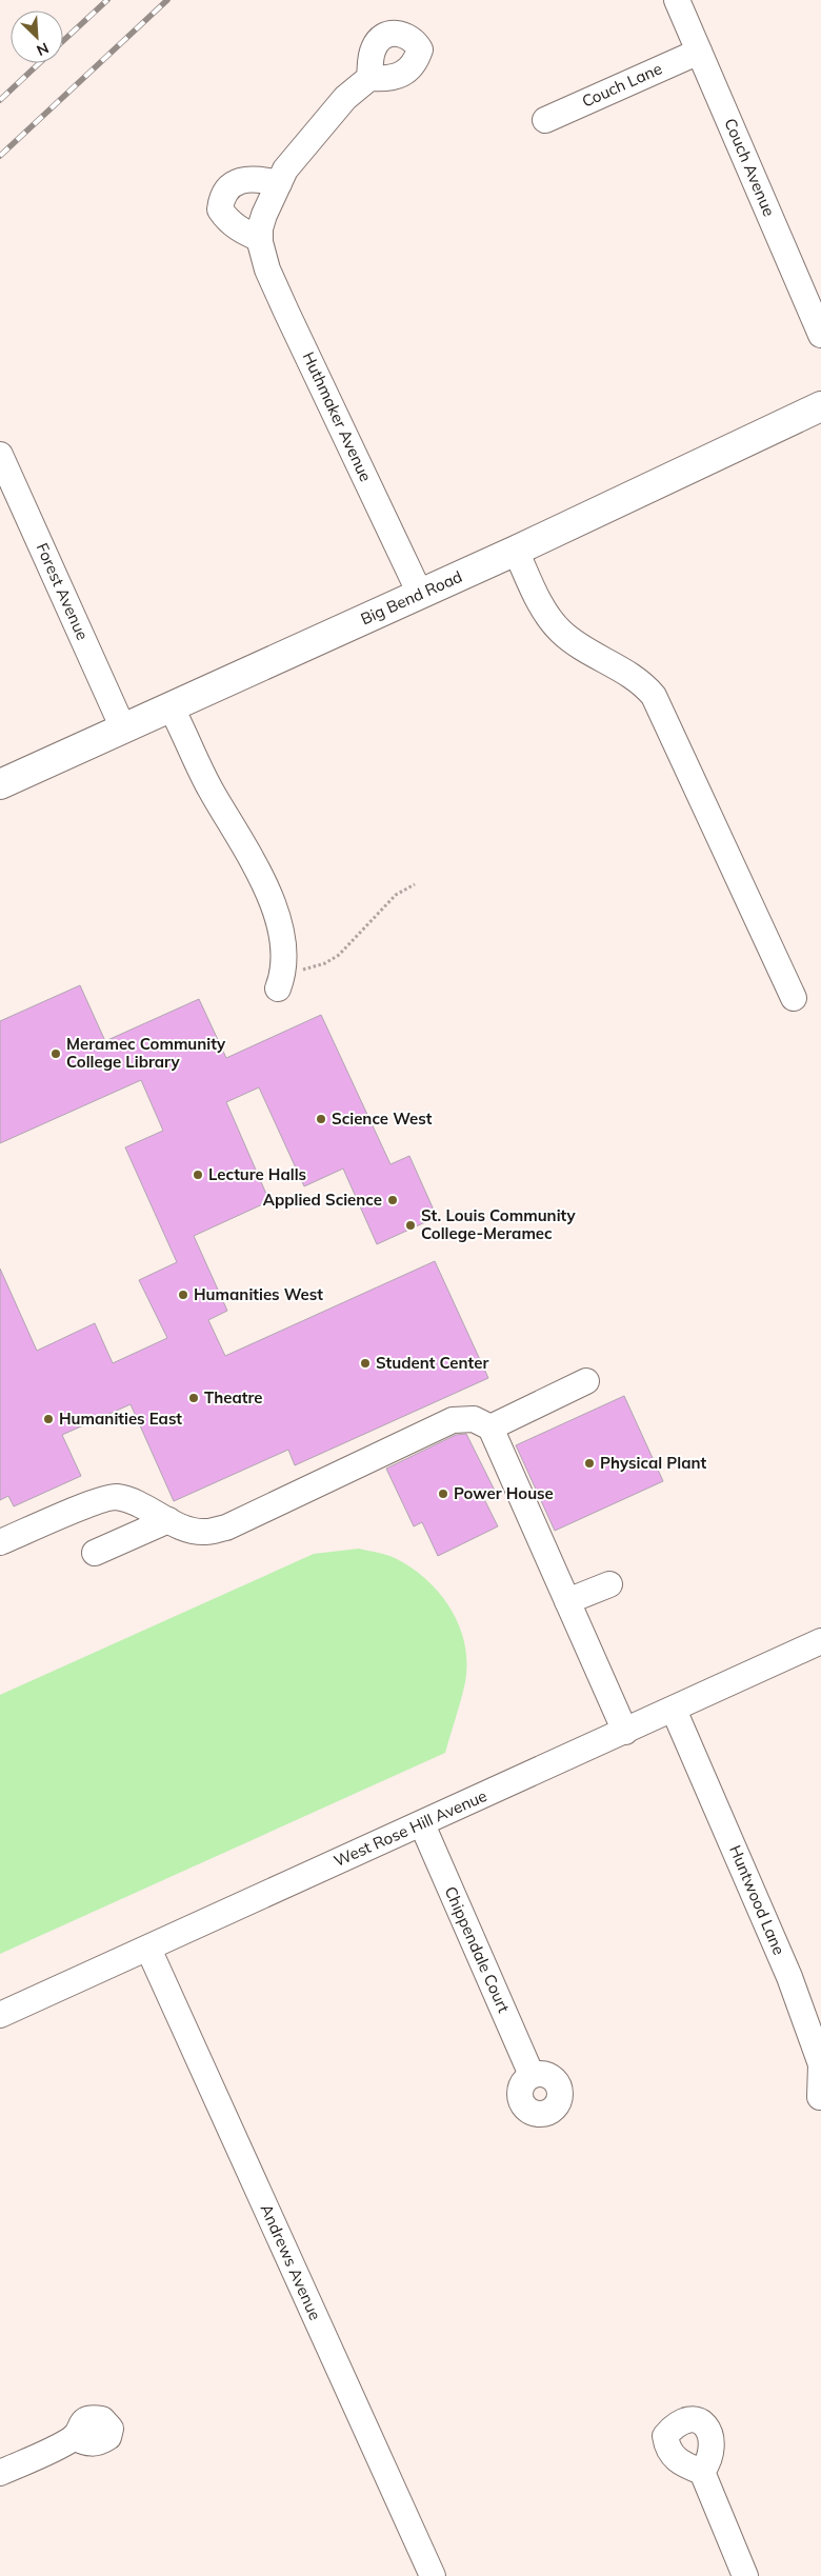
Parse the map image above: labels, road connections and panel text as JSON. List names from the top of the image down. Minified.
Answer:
{"streets":{"main road":["Big Bend Road"],"street":["Couch Lane","Couch Avenue","Huthmaker Avenue","Forest Avenue","West Rose Hill Avenue","Huntwood Lane","Chippendale Court","Andrews Avenue"]},"crossings":[["Couch Lane","Couch Avenue"],["Huthmaker Avenue","Big Bend Road"],["Forest Avenue","Big Bend Road"],["West Rose Hill Avenue","Huntwood Lane"],["West Rose Hill Avenue","Chippendale Court"],["West Rose Hill Avenue","Andrews Avenue"]],"places":["Meramec Community College Library","Science West","Lecture Halls","Applied Science","St. Louis Community College-Meramec","Humanities West","Student Center","Theatre","Humanities East","Physical Plant","Power House"],"north":"bottom right"}
